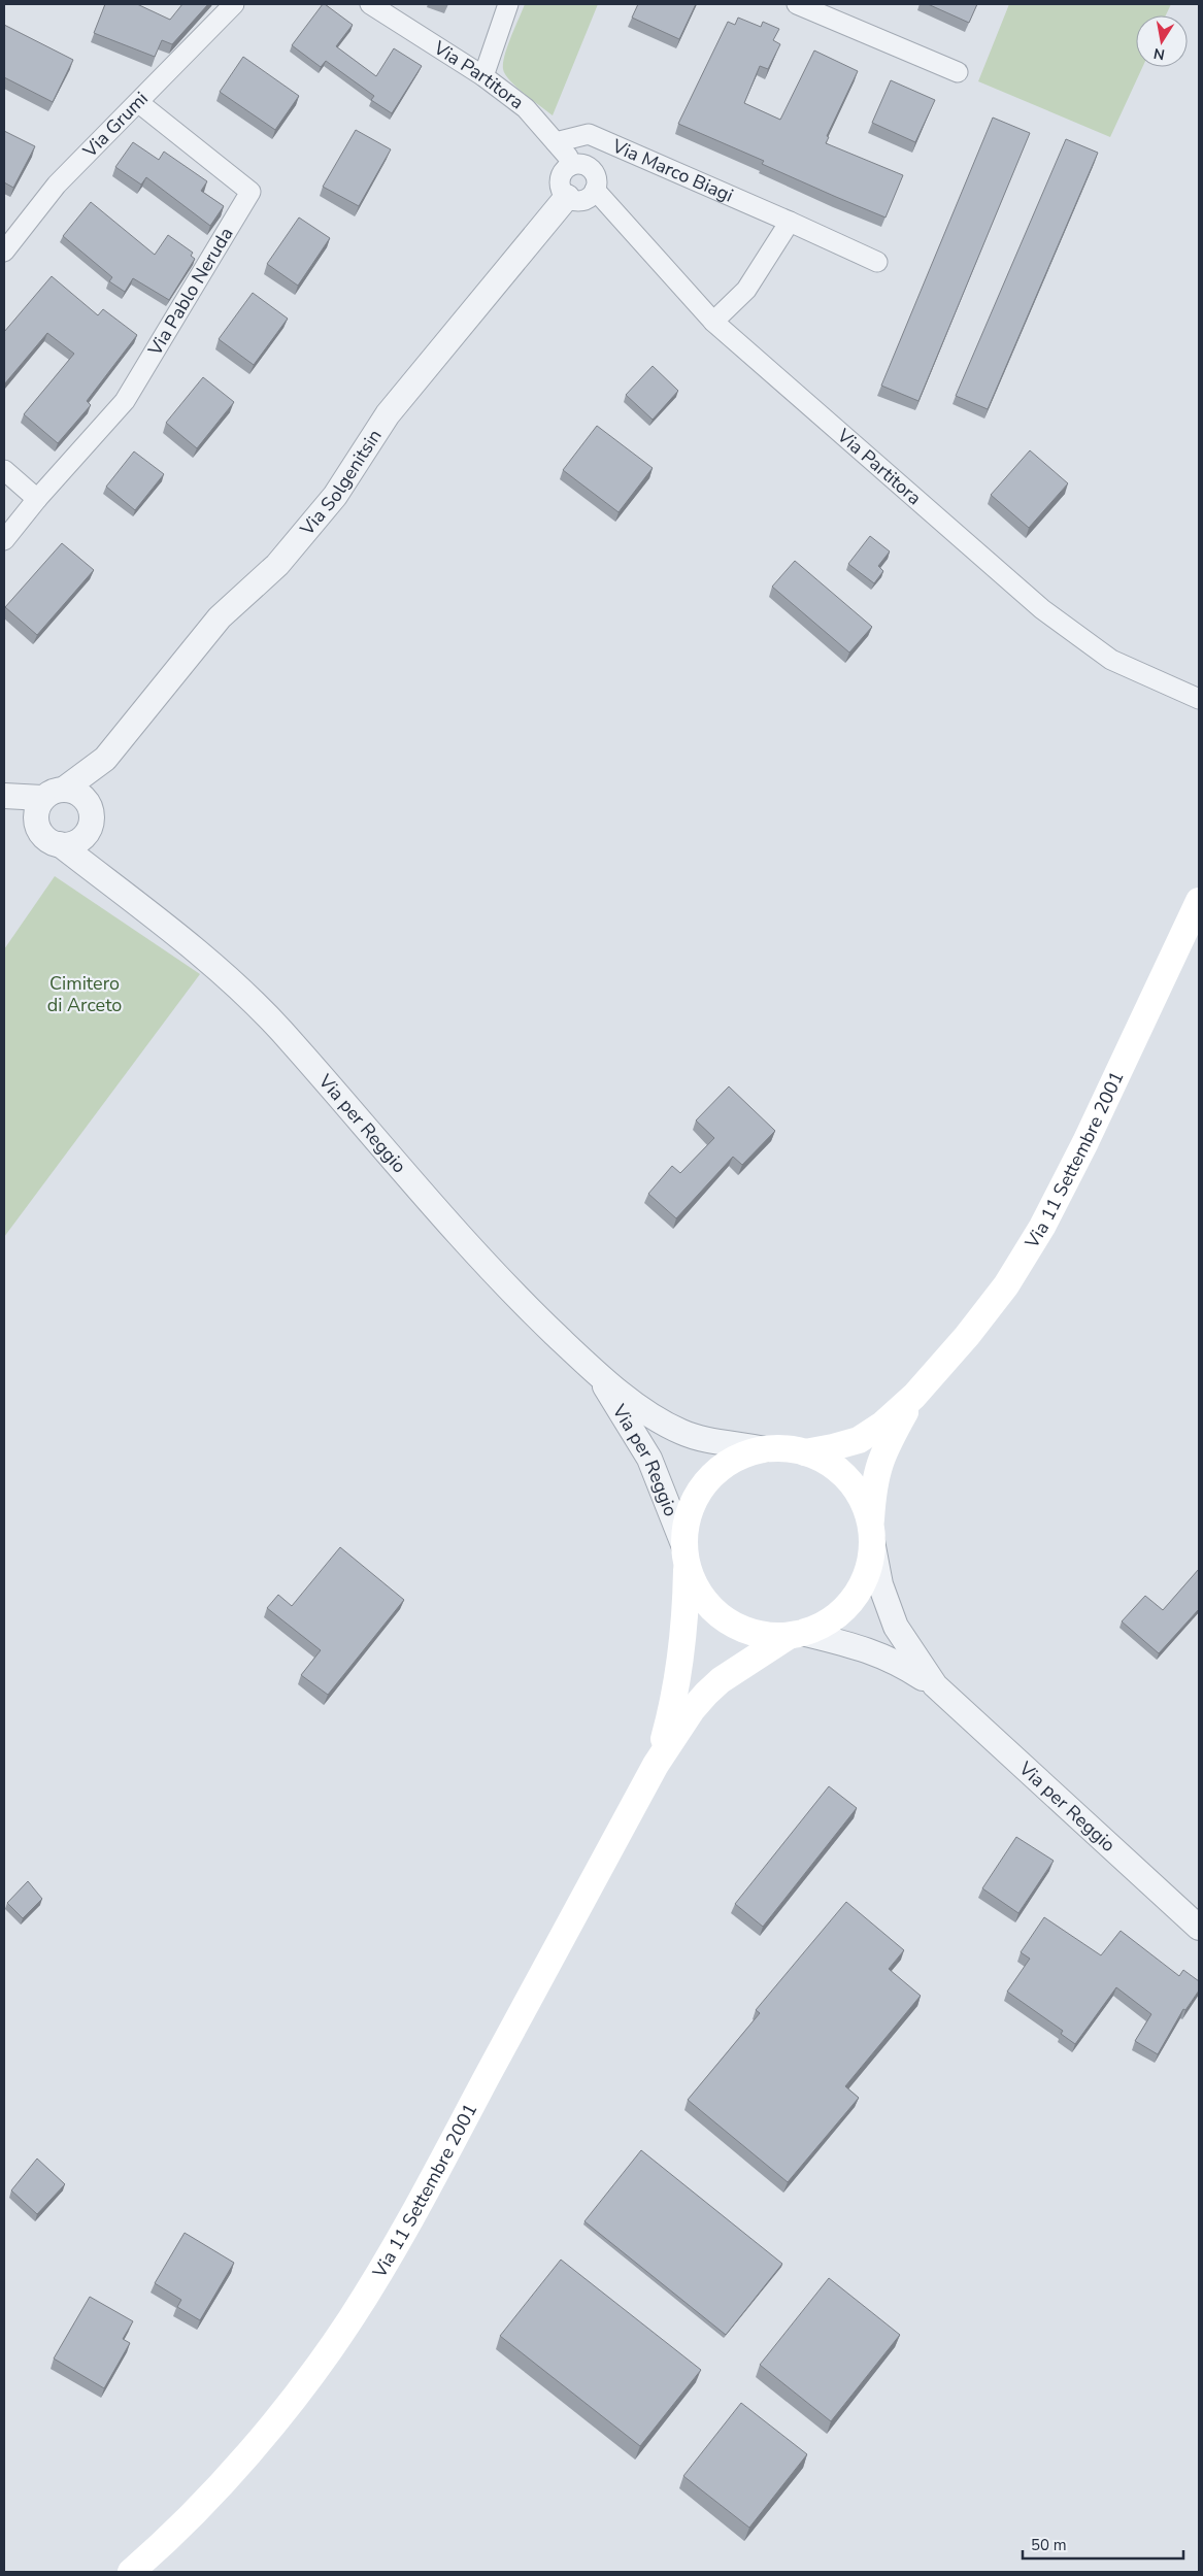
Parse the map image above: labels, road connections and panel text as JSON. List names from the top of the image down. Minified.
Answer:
{"streets":{"main road":["Via 11 Settembre 2001"],"street":["Via Partitora","Via Grumi","Via Marco Biagi","Via Pablo Neruda","Via Solgenitsin","Via per Reggio"]},"crossings":[["Via Partitora","Via Marco Biagi"],["Via Partitora","Via Solgenitsin"],["Via Grumi","Via Pablo Neruda"],["Via Solgenitsin","Via per Reggio"],["Via per Reggio","Via 11 Settembre 2001"]],"parks":["Cimitero di Arceto"],"scale_bar":"50 m","north":"bottom"}
